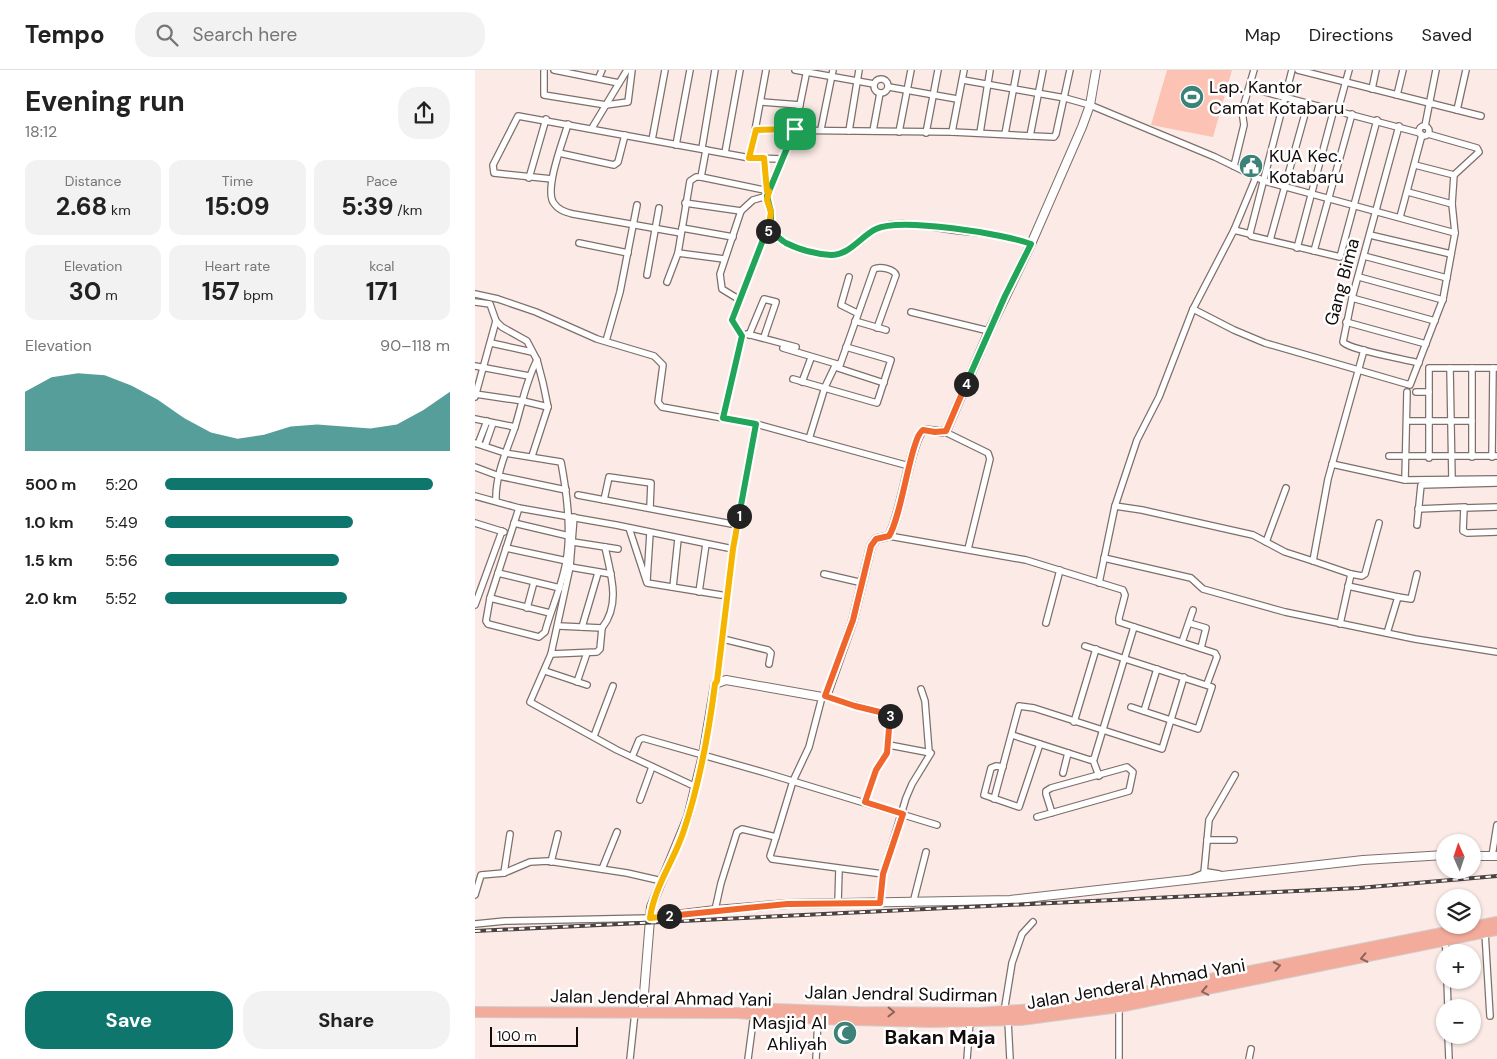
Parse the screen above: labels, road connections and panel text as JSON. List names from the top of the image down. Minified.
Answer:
{"streets":{"highway":["Jalan Jenderal Ahmad Yani","Jalan Jendral Sudirman"],"street":["Gang Bima"]},"crossings":[["Jalan Jenderal Ahmad Yani","Jalan Jendral Sudirman"]],"one_way":["Jalan Jendral Sudirman"],"districts":["Bakan Maja"],"places":{"sports":["Lap. Kantor Camat Kotabaru"],"public building":["KUA Kec. Kotabaru"],"mosque":["Masjid Al Ahliyah"]},"scale_bar":"100 m","north":"top","page":{"header":"Tempo","search":"Search here","nav":["Map","Directions","Saved"],"heading":["Evening run","18:12"],"stats":[["Distance","2.68 km"],["Time","15:09"],["Pace","5:39 /km"],["Elevation","30 m"],["Heart rate","157 bpm"],["kcal","171"]],"pins":["5","4","1","3","2"],"chart":["Elevation","90–118 m"],"list":[{"name":"500 m","note":"5:20"},{"name":"1.0 km","note":"5:49"},{"name":"1.5 km","note":"5:56"},{"name":"2.0 km","note":"5:52"}],"map_buttons":["+","−"],"buttons":["Save","Share"],"scale":"100 m"}}
